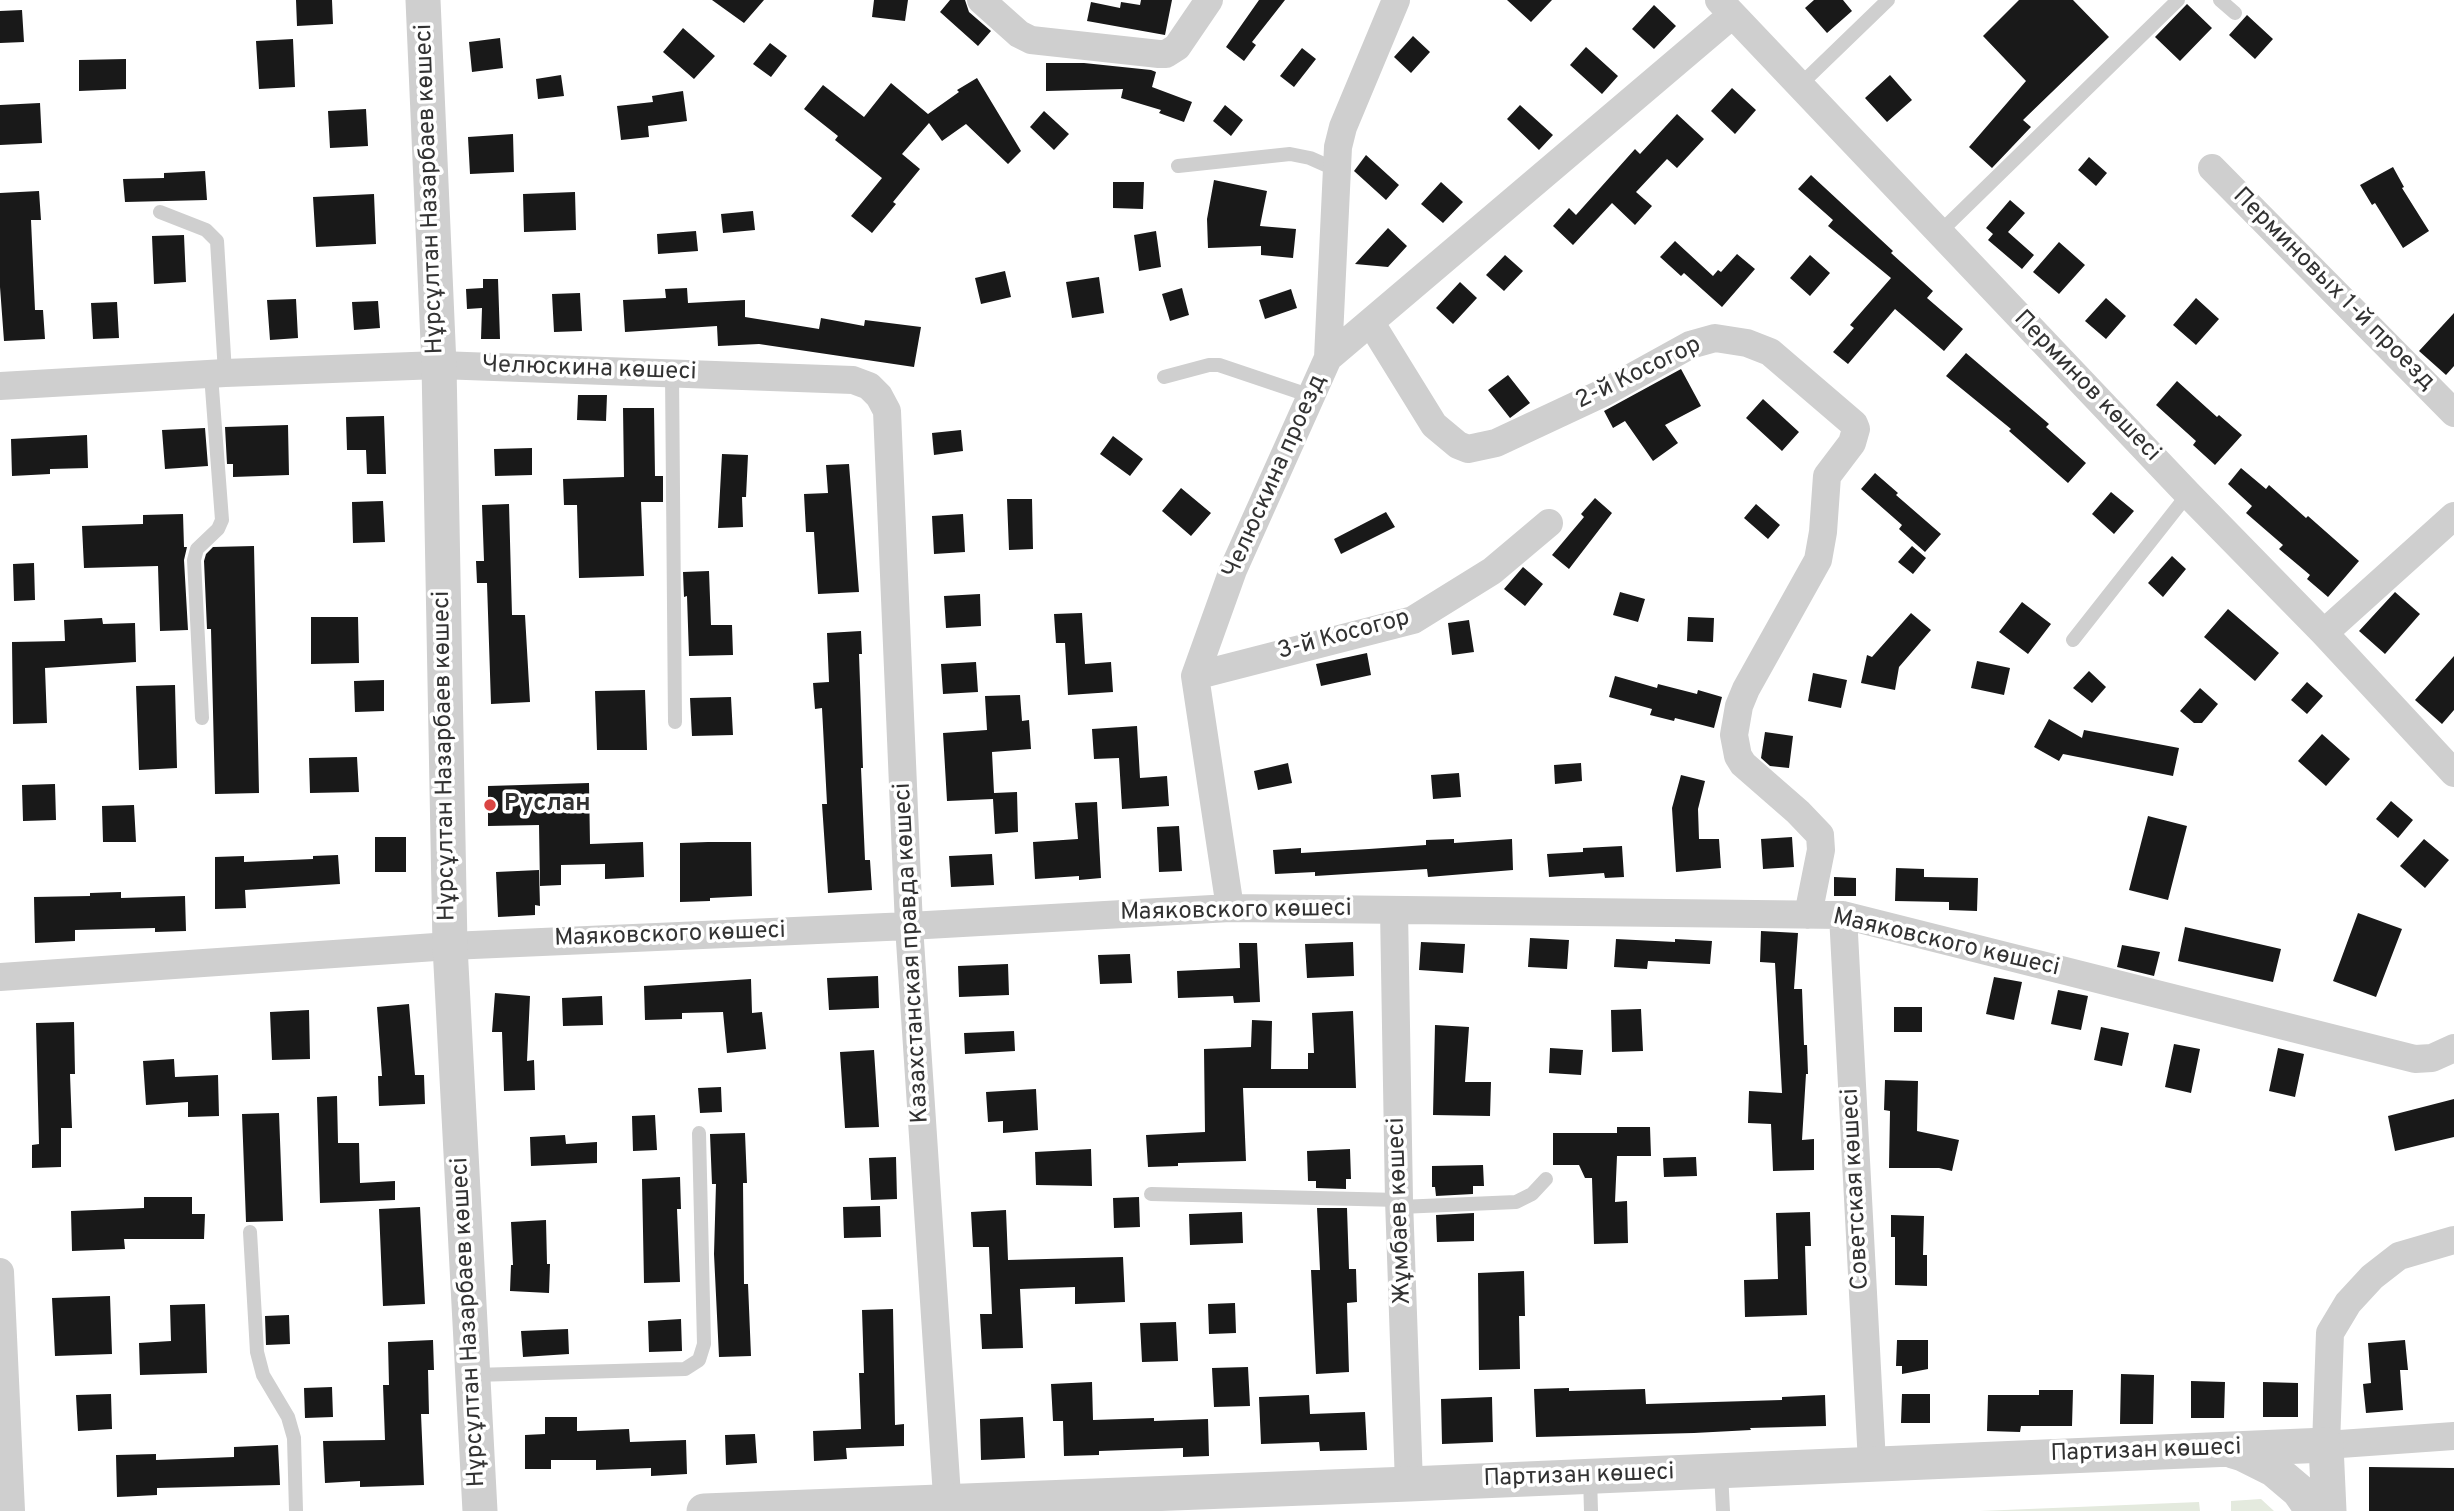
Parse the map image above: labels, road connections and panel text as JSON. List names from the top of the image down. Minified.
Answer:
{"streets":{"street":["Нұрсұлтан Назарбаев көшесі","Перминовых 1-й проезд","Челюскина көшесі","2-й Косогор","Перминов көшесі","Челюскина проезд","3-й Косогор","Маяковского көшесі","Казахстанская правда көшесі","Советская көшесі","Жұмбаев көшесі","Партизан көшесі"]},"crossings":[["Нұрсұлтан Назарбаев көшесі","Челюскина көшесі"],["Нұрсұлтан Назарбаев көшесі","Маяковского көшесі"],["Челюскина көшесі","Казахстанская правда көшесі"],["2-й Косогор","Челюскина проезд"],["2-й Косогор","Маяковского көшесі"],["Перминов көшесі","Челюскина проезд"],["Челюскина проезд","3-й Косогор"],["Челюскина проезд","Маяковского көшесі"],["Маяковского көшесі","Казахстанская правда көшесі"],["Маяковского көшесі","Советская көшесі"],["Маяковского көшесі","Жұмбаев көшесі"],["Казахстанская правда көшесі","Партизан көшесі"],["Советская көшесі","Партизан көшесі"],["Жұмбаев көшесі","Партизан көшесі"]],"places":["Руслан"]}
